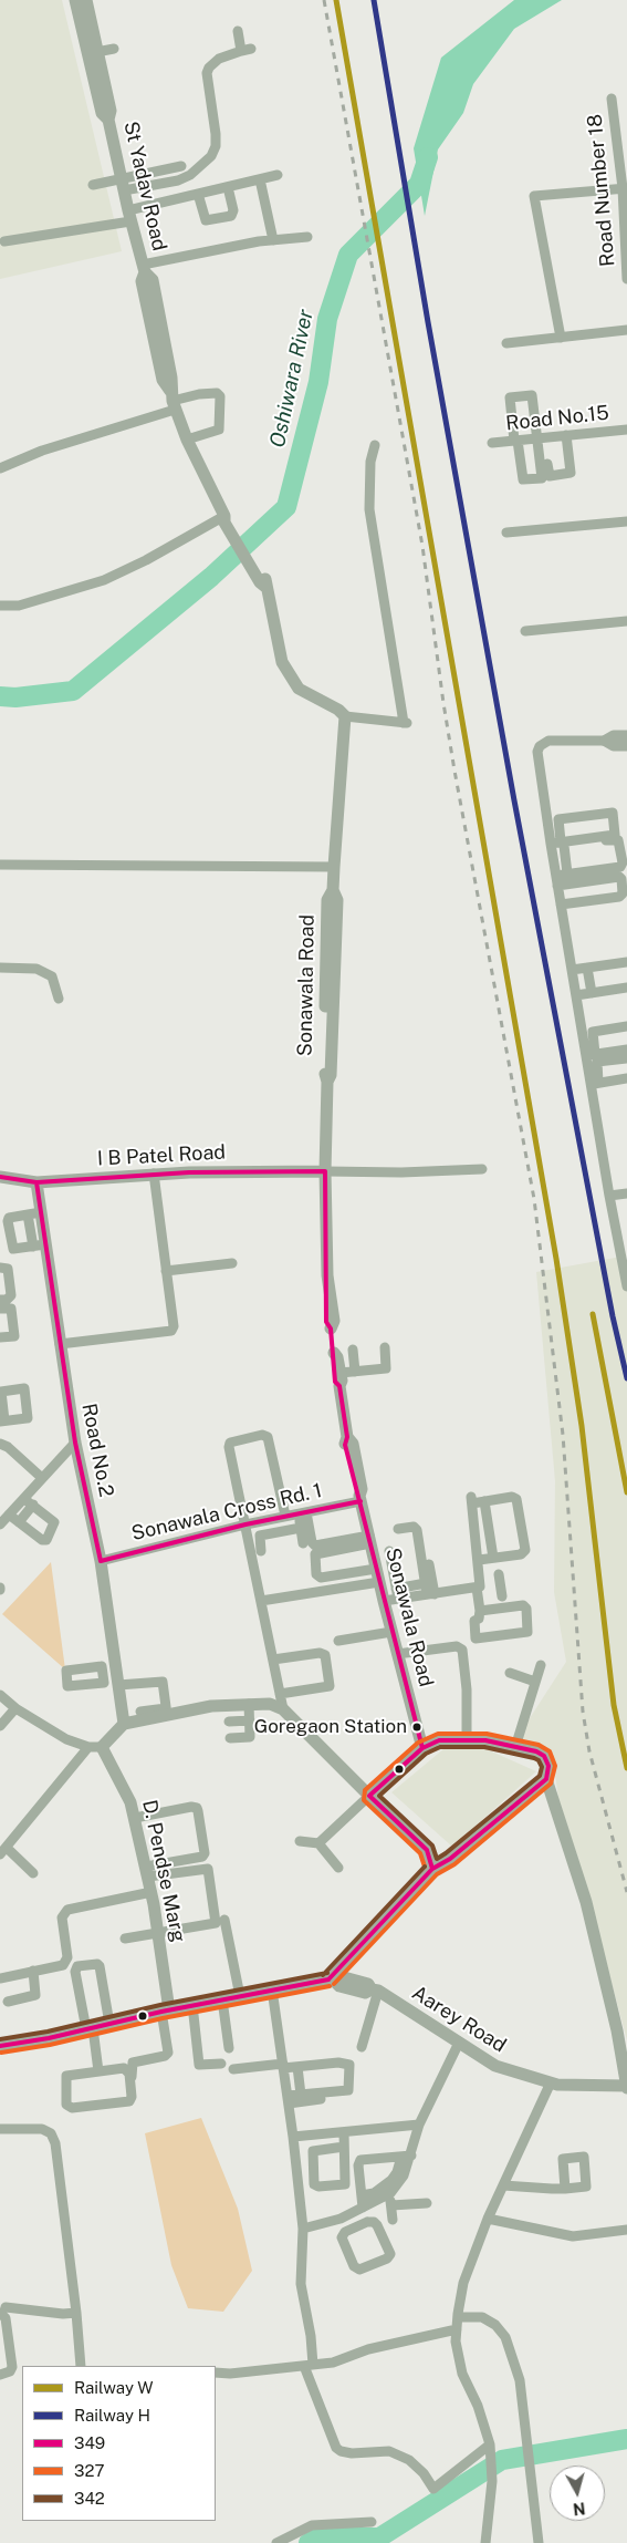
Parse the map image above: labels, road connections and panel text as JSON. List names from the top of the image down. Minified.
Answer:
{"streets":{"street":["St Yadav Road","Road Number 18","Road No.15","Sonawala Road","I B Patel Road","Road No.2","Sonawala Cross Rd. 1","D. Pendse Marg","Aarey Road"]},"crossings":[["Sonawala Road","I B Patel Road"],["Sonawala Road","Sonawala Cross Rd. 1"],["I B Patel Road","Road No.2"],["Road No.2","Sonawala Cross Rd. 1"]],"water":["Oshiwara River"],"places":["Goregaon Station"],"lines":["rail line W","rail line H","transit line 349","transit line 327","transit line 342"],"legend":["Railway W","Railway H","349","327","342"],"north":"bottom"}
